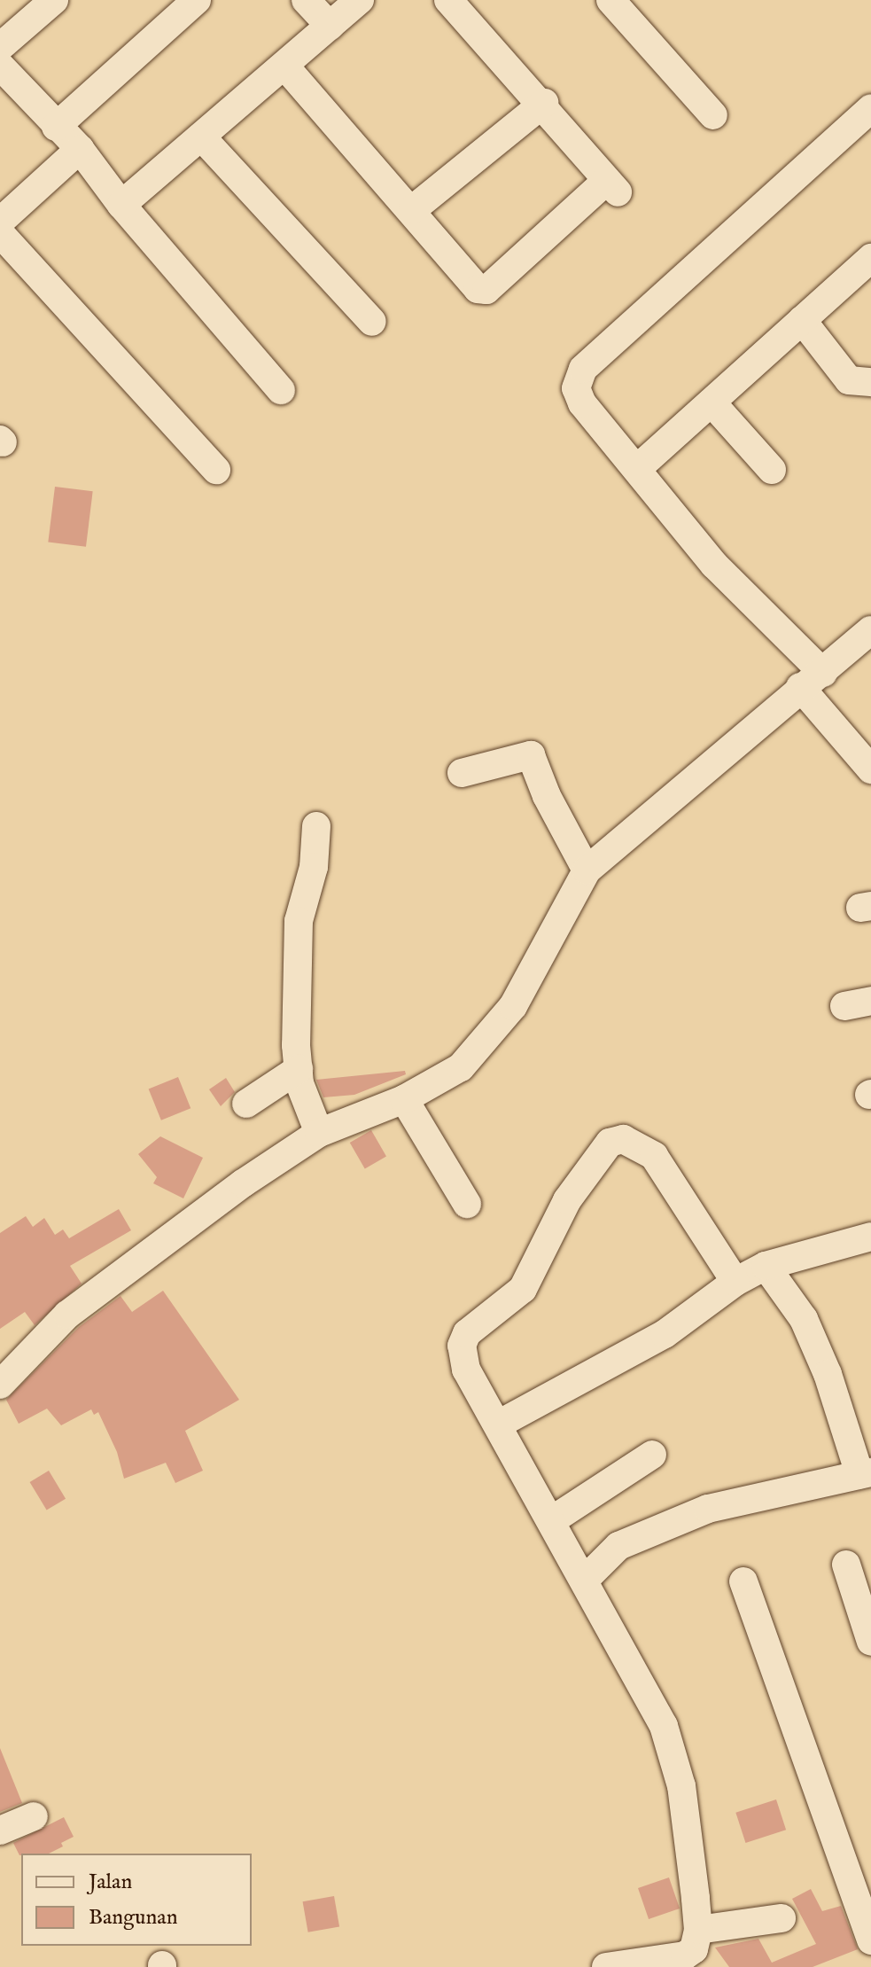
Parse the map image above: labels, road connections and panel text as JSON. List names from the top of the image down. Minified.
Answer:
{"legend":["Jalan","Bangunan"]}
